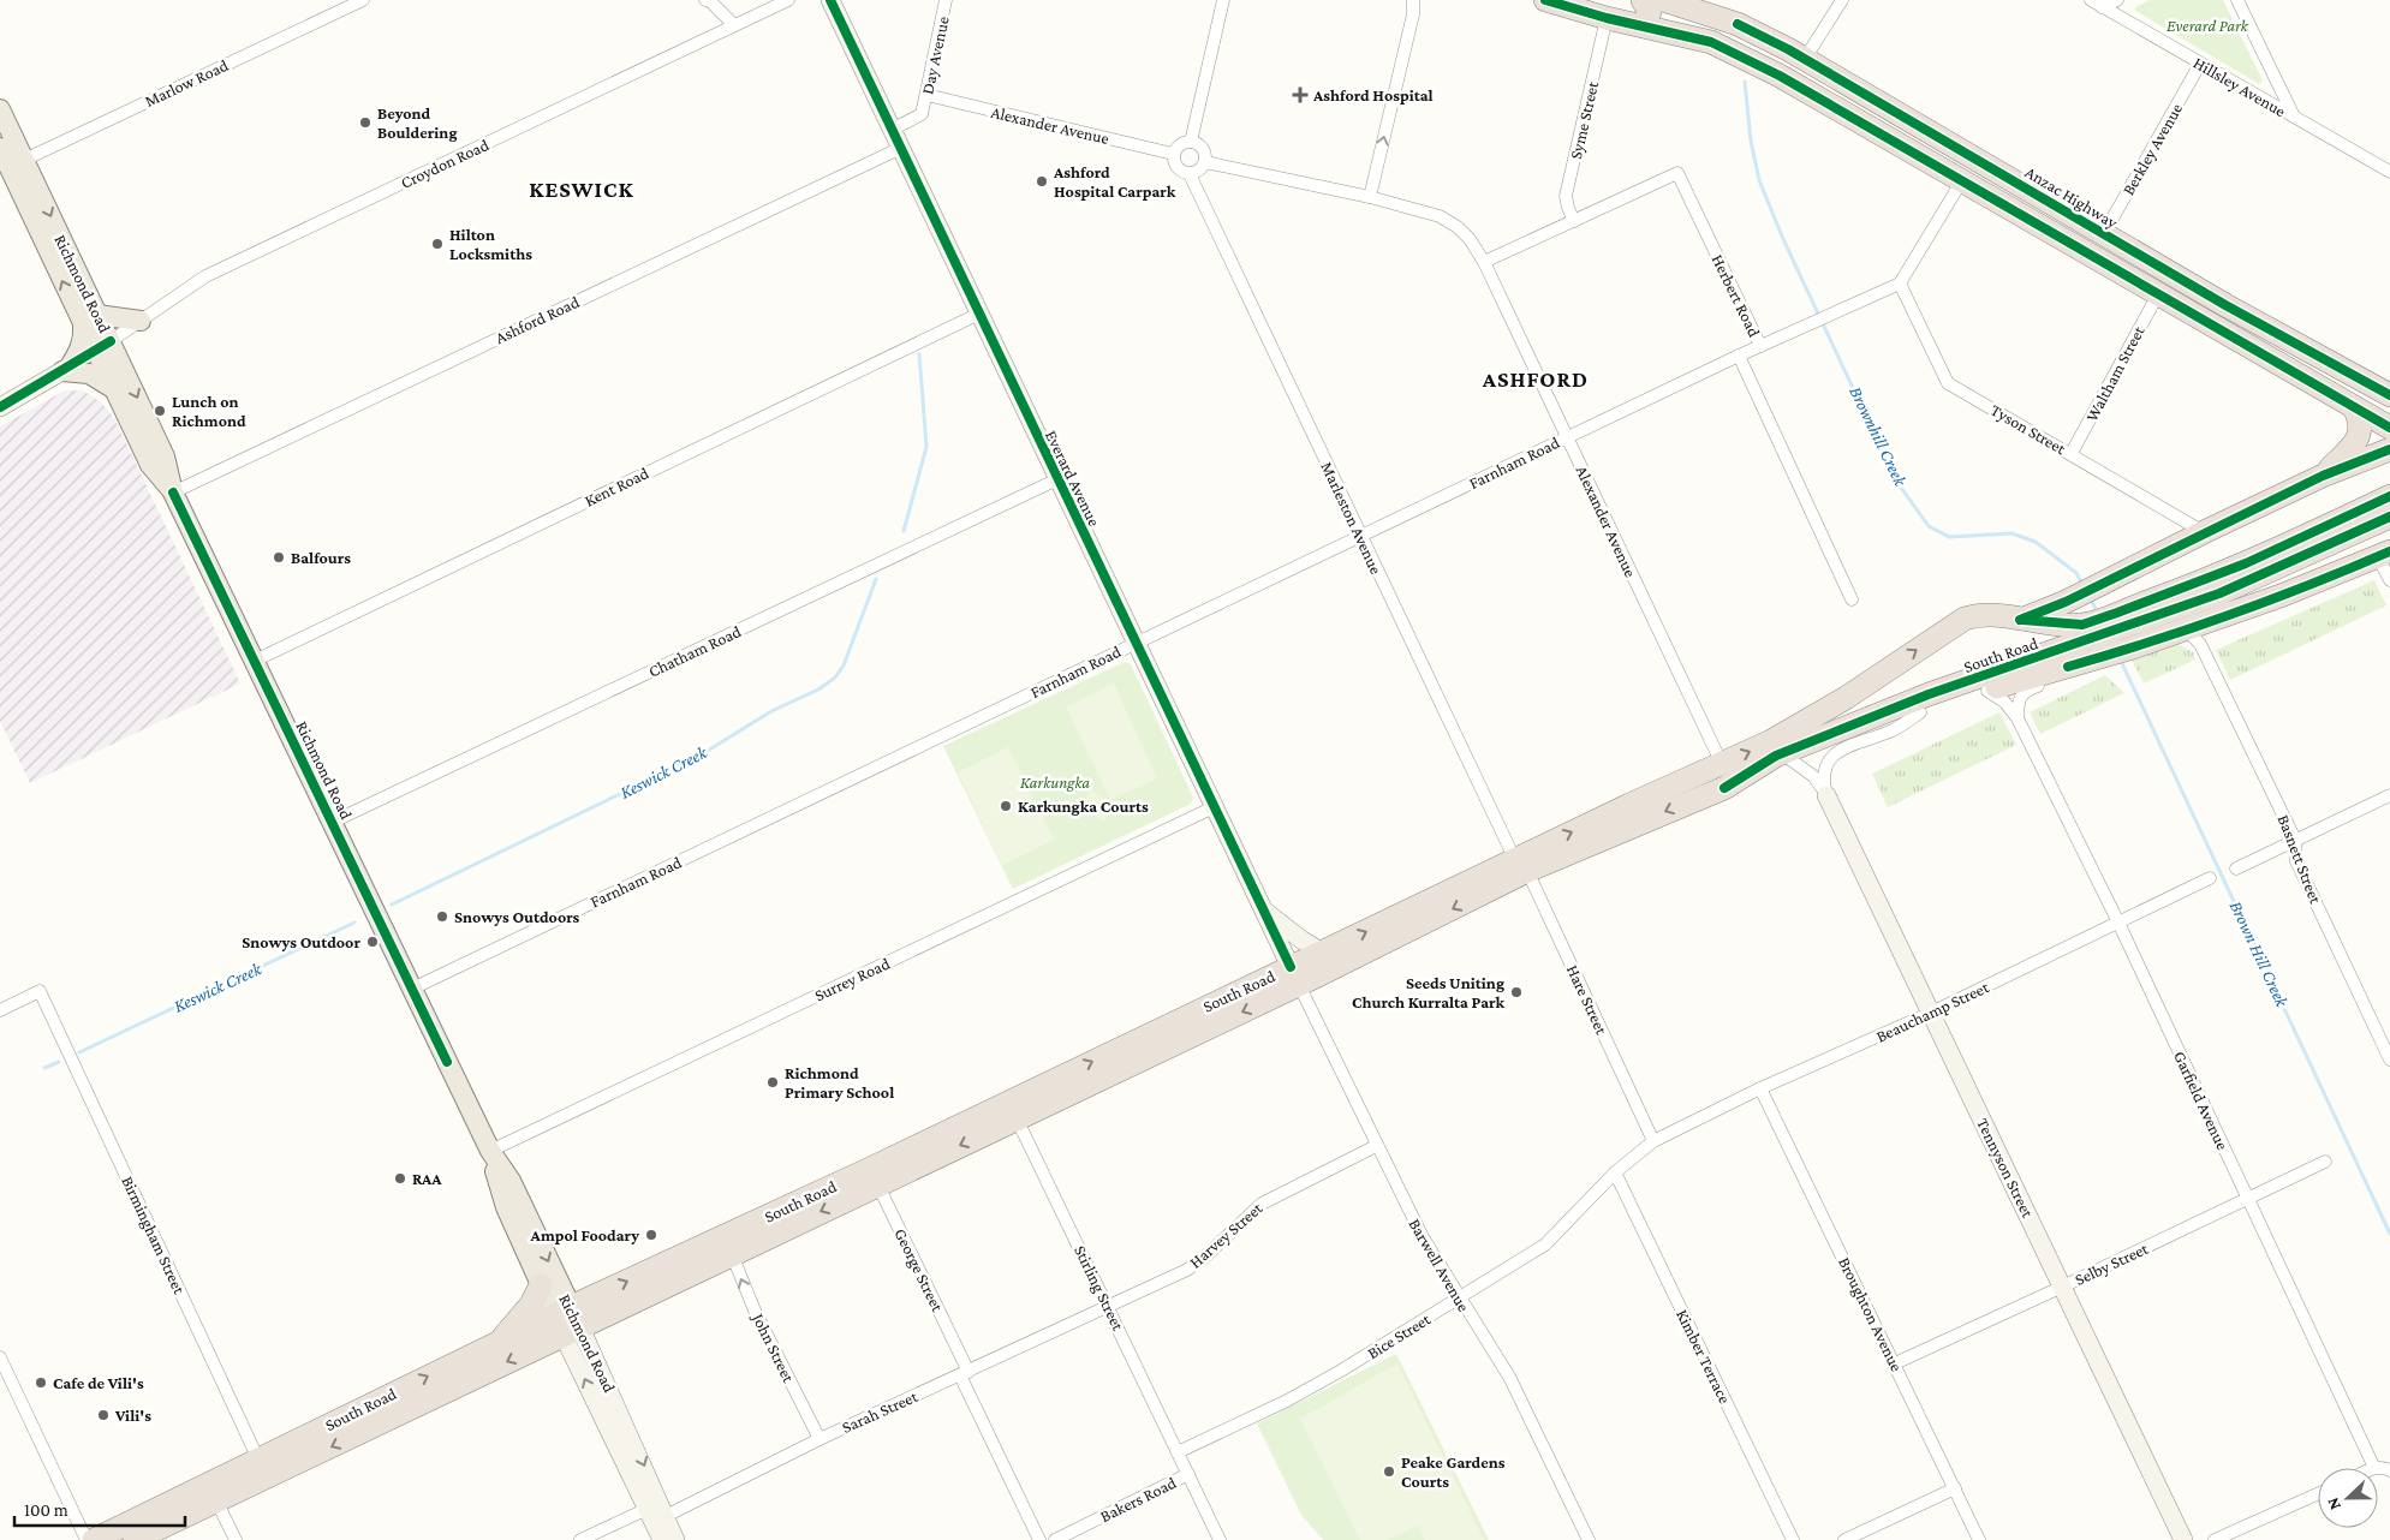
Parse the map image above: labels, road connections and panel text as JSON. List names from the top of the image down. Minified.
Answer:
{"streets":{"highway":["Anzac Highway","South Road"],"main road":["Richmond Road"],"street":["Day Avenue","Marlow Road","Hillsley Avenue","Syme Street","Alexander Avenue","Berkley Avenue","Croydon Road","Herbert Road","Ashford Road","Waltham Street","Tyson Street","Farnham Road","Everard Avenue","Kent Road","Marleston Avenue","Chatham Road","Basnett Street","Surrey Road","Hare Street","Beauchamp Street","Garfield Avenue","Tennyson Street","Birmingham Street","Harvey Street","Selby Street","Barwell Avenue","George Street","Stirling Street","Broughton Avenue","Bice Street","John Street","Kimber Terrace","Sarah Street","Bakers Road"]},"crossings":[["Day Avenue","Alexander Avenue"],["Day Avenue","Everard Avenue"],["Marlow Road","Richmond Road"],["Hillsley Avenue","Berkley Avenue"],["Syme Street","Herbert Road"],["Alexander Avenue","Herbert Road"],["Alexander Avenue","Farnham Road"],["Alexander Avenue","Marleston Avenue"],["Alexander Avenue","South Road"],["Berkley Avenue","Anzac Highway"],["Croydon Road","Richmond Road"],["Richmond Road","Ashford Road"],["Richmond Road","Farnham Road"],["Richmond Road","Kent Road"],["Richmond Road","Chatham Road"],["Richmond Road","South Road"],["Richmond Road","Surrey Road"],["Richmond Road","Sarah Street"],["Herbert Road","Farnham Road"],["Ashford Road","Everard Avenue"],["Waltham Street","Tyson Street"],["Farnham Road","Everard Avenue"],["Farnham Road","Marleston Avenue"],["Everard Avenue","Kent Road"],["Everard Avenue","Chatham Road"],["Everard Avenue","South Road"],["Everard Avenue","Surrey Road"],["Everard Avenue","Barwell Avenue"],["Marleston Avenue","South Road"],["Marleston Avenue","Hare Street"],["South Road","Hare Street"],["South Road","Birmingham Street"],["South Road","Barwell Avenue"],["South Road","George Street"],["South Road","Stirling Street"],["South Road","John Street"],["Hare Street","Beauchamp Street"],["Hare Street","Bice Street"],["Beauchamp Street","Garfield Avenue"],["Beauchamp Street","Tennyson Street"],["Beauchamp Street","Broughton Avenue"],["Beauchamp Street","Bice Street"],["Garfield Avenue","Selby Street"],["Tennyson Street","Selby Street"],["Harvey Street","Barwell Avenue"],["Harvey Street","Stirling Street"],["Harvey Street","Sarah Street"],["Selby Street","Broughton Avenue"],["Barwell Avenue","Bice Street"],["George Street","Sarah Street"],["Stirling Street","Bice Street"],["Stirling Street","Sarah Street"],["Stirling Street","Bakers Road"],["Bice Street","Kimber Terrace"],["John Street","Sarah Street"]],"one_way":["John Street"],"districts":["KESWICK","ASHFORD"],"water":["Brownhill Creek","Keswick Creek","Brown Hill Creek"],"parks":["Everard Park","Karkungka"],"places":{"health":["Ashford Hospital"],"other":["Beyond Bouldering","Ashford Hospital Carpark","Hilton Locksmiths","Lunch on Richmond","Balfours","Karkungka Courts","Snowys Outdoors","Snowys Outdoor","Seeds Uniting Church Kurralta Park","Richmond Primary School","RAA","Ampol Foodary","Cafe de Vili's","Vili's","Peake Gardens Courts"]},"scale_bar":"100 m","north":"left"}
